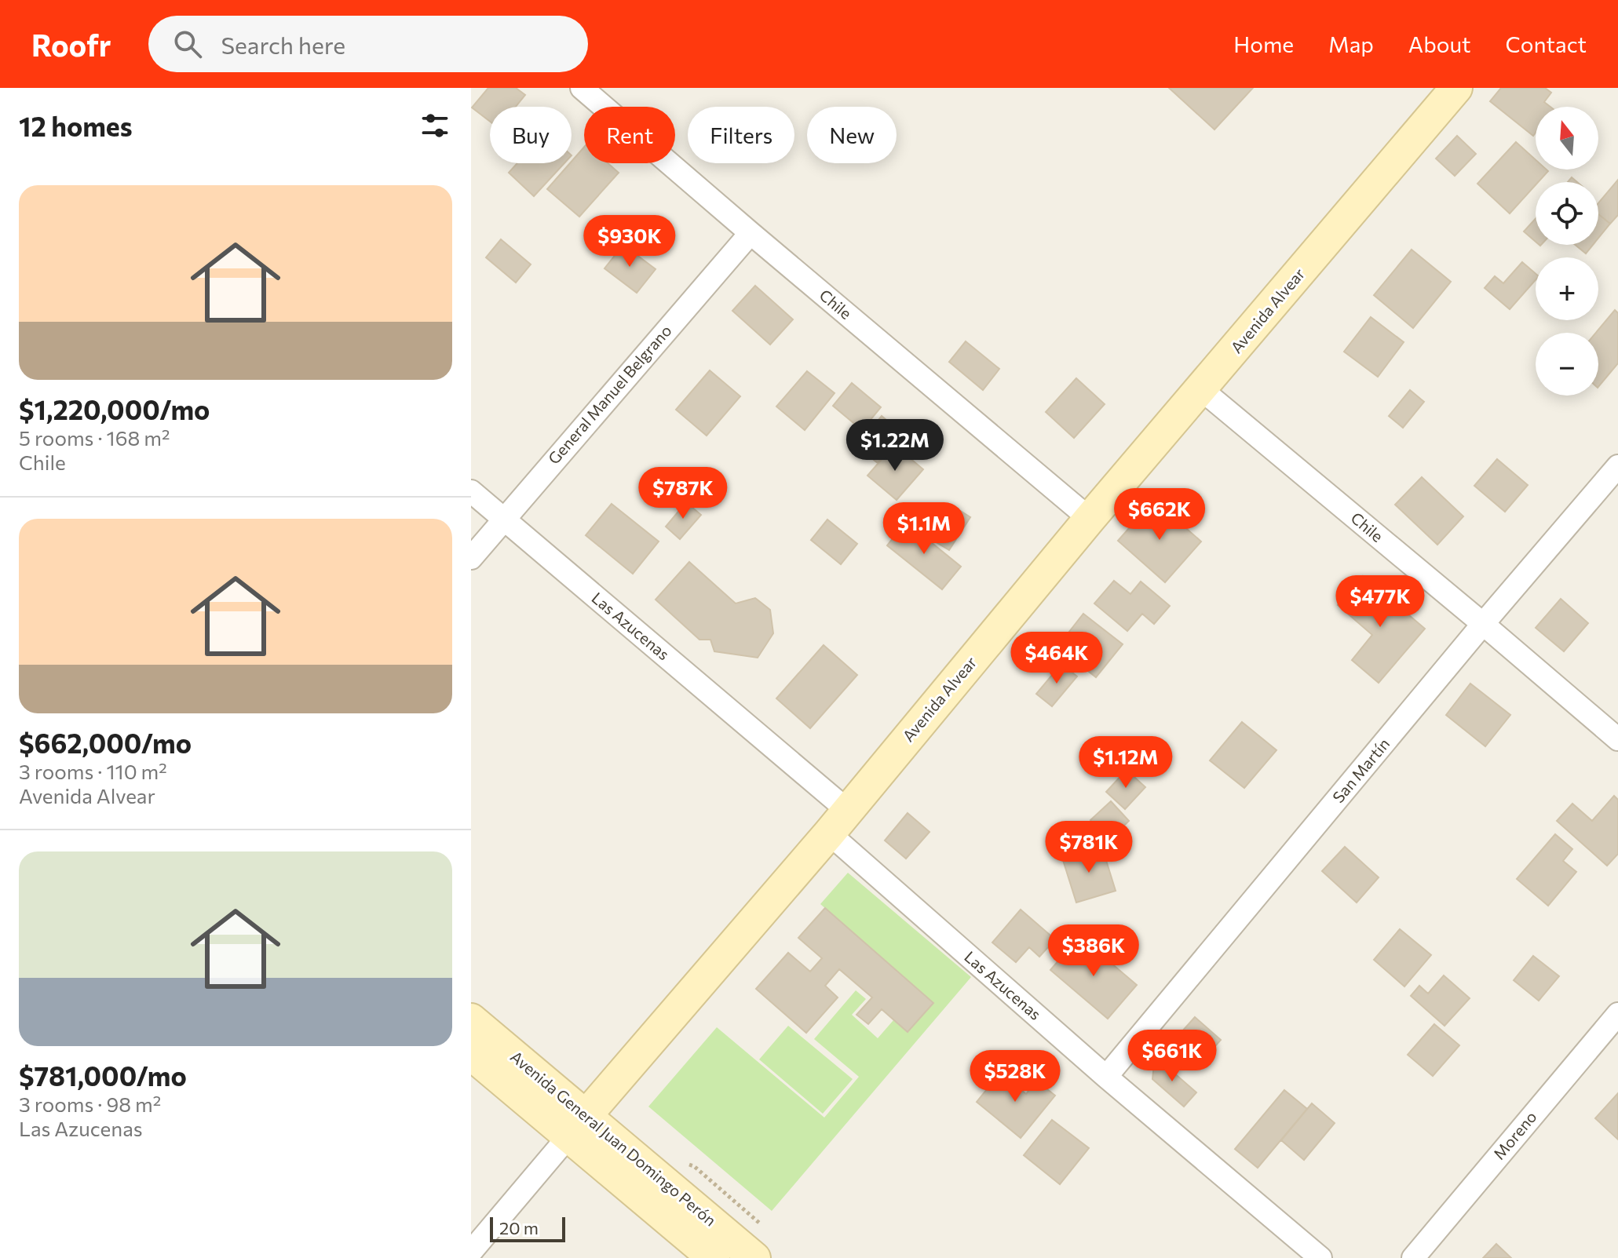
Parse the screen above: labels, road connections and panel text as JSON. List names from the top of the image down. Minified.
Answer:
{"streets":{"street":["Chile","Avenida Alvear","General Manuel Belgrano","Las Azucenas","San Martín","Moreno","Avenida General Juan Domingo Perón"]},"crossings":[["Chile","Avenida Alvear"],["Chile","General Manuel Belgrano"],["Chile","San Martín"],["Avenida Alvear","Las Azucenas"],["Avenida Alvear","Avenida General Juan Domingo Perón"],["General Manuel Belgrano","Las Azucenas"],["Las Azucenas","San Martín"]],"scale_bar":"20 m","north":"top","page":{"header":"Roofr","search":"Search here","nav":["Home","Map","About","Contact"],"heading":"12 homes","map_buttons":["+","−"],"chip":["Buy","Rent","Filters","New"],"list":[{"name":"$1,220,000/mo","note":"5 rooms · 168 m² · Chile"},{"name":"$662,000/mo","note":"3 rooms · 110 m² · Avenida Alvear"},{"name":"$781,000/mo","note":"3 rooms · 98 m² · Las Azucenas"}],"price":["$930K","$1.22M","$787K","$662K","$1.1M","$477K","$464K","$1.12M","$781K","$386K","$661K","$528K"],"scale":"20 m"}}
